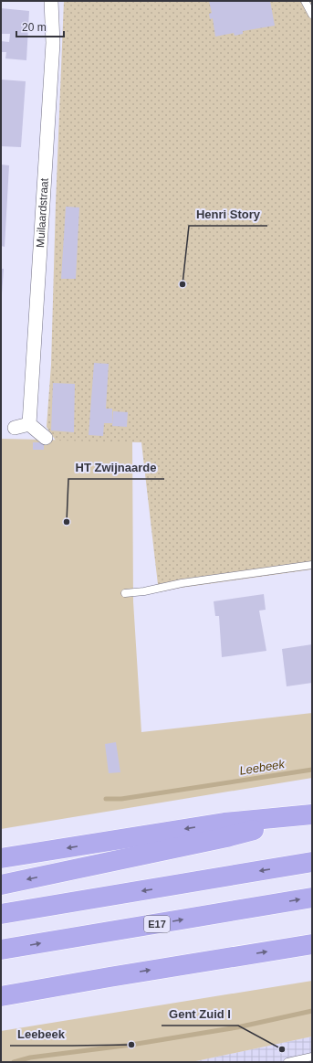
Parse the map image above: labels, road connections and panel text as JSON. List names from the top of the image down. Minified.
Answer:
{"streets":{"highway":["E17"],"street":["Muilaardstraat"]},"water":["Leebeek"],"places":["Henri Story","HT Zwijnaarde","Leebeek","Gent Zuid I"],"scale_bar":"20 m"}
